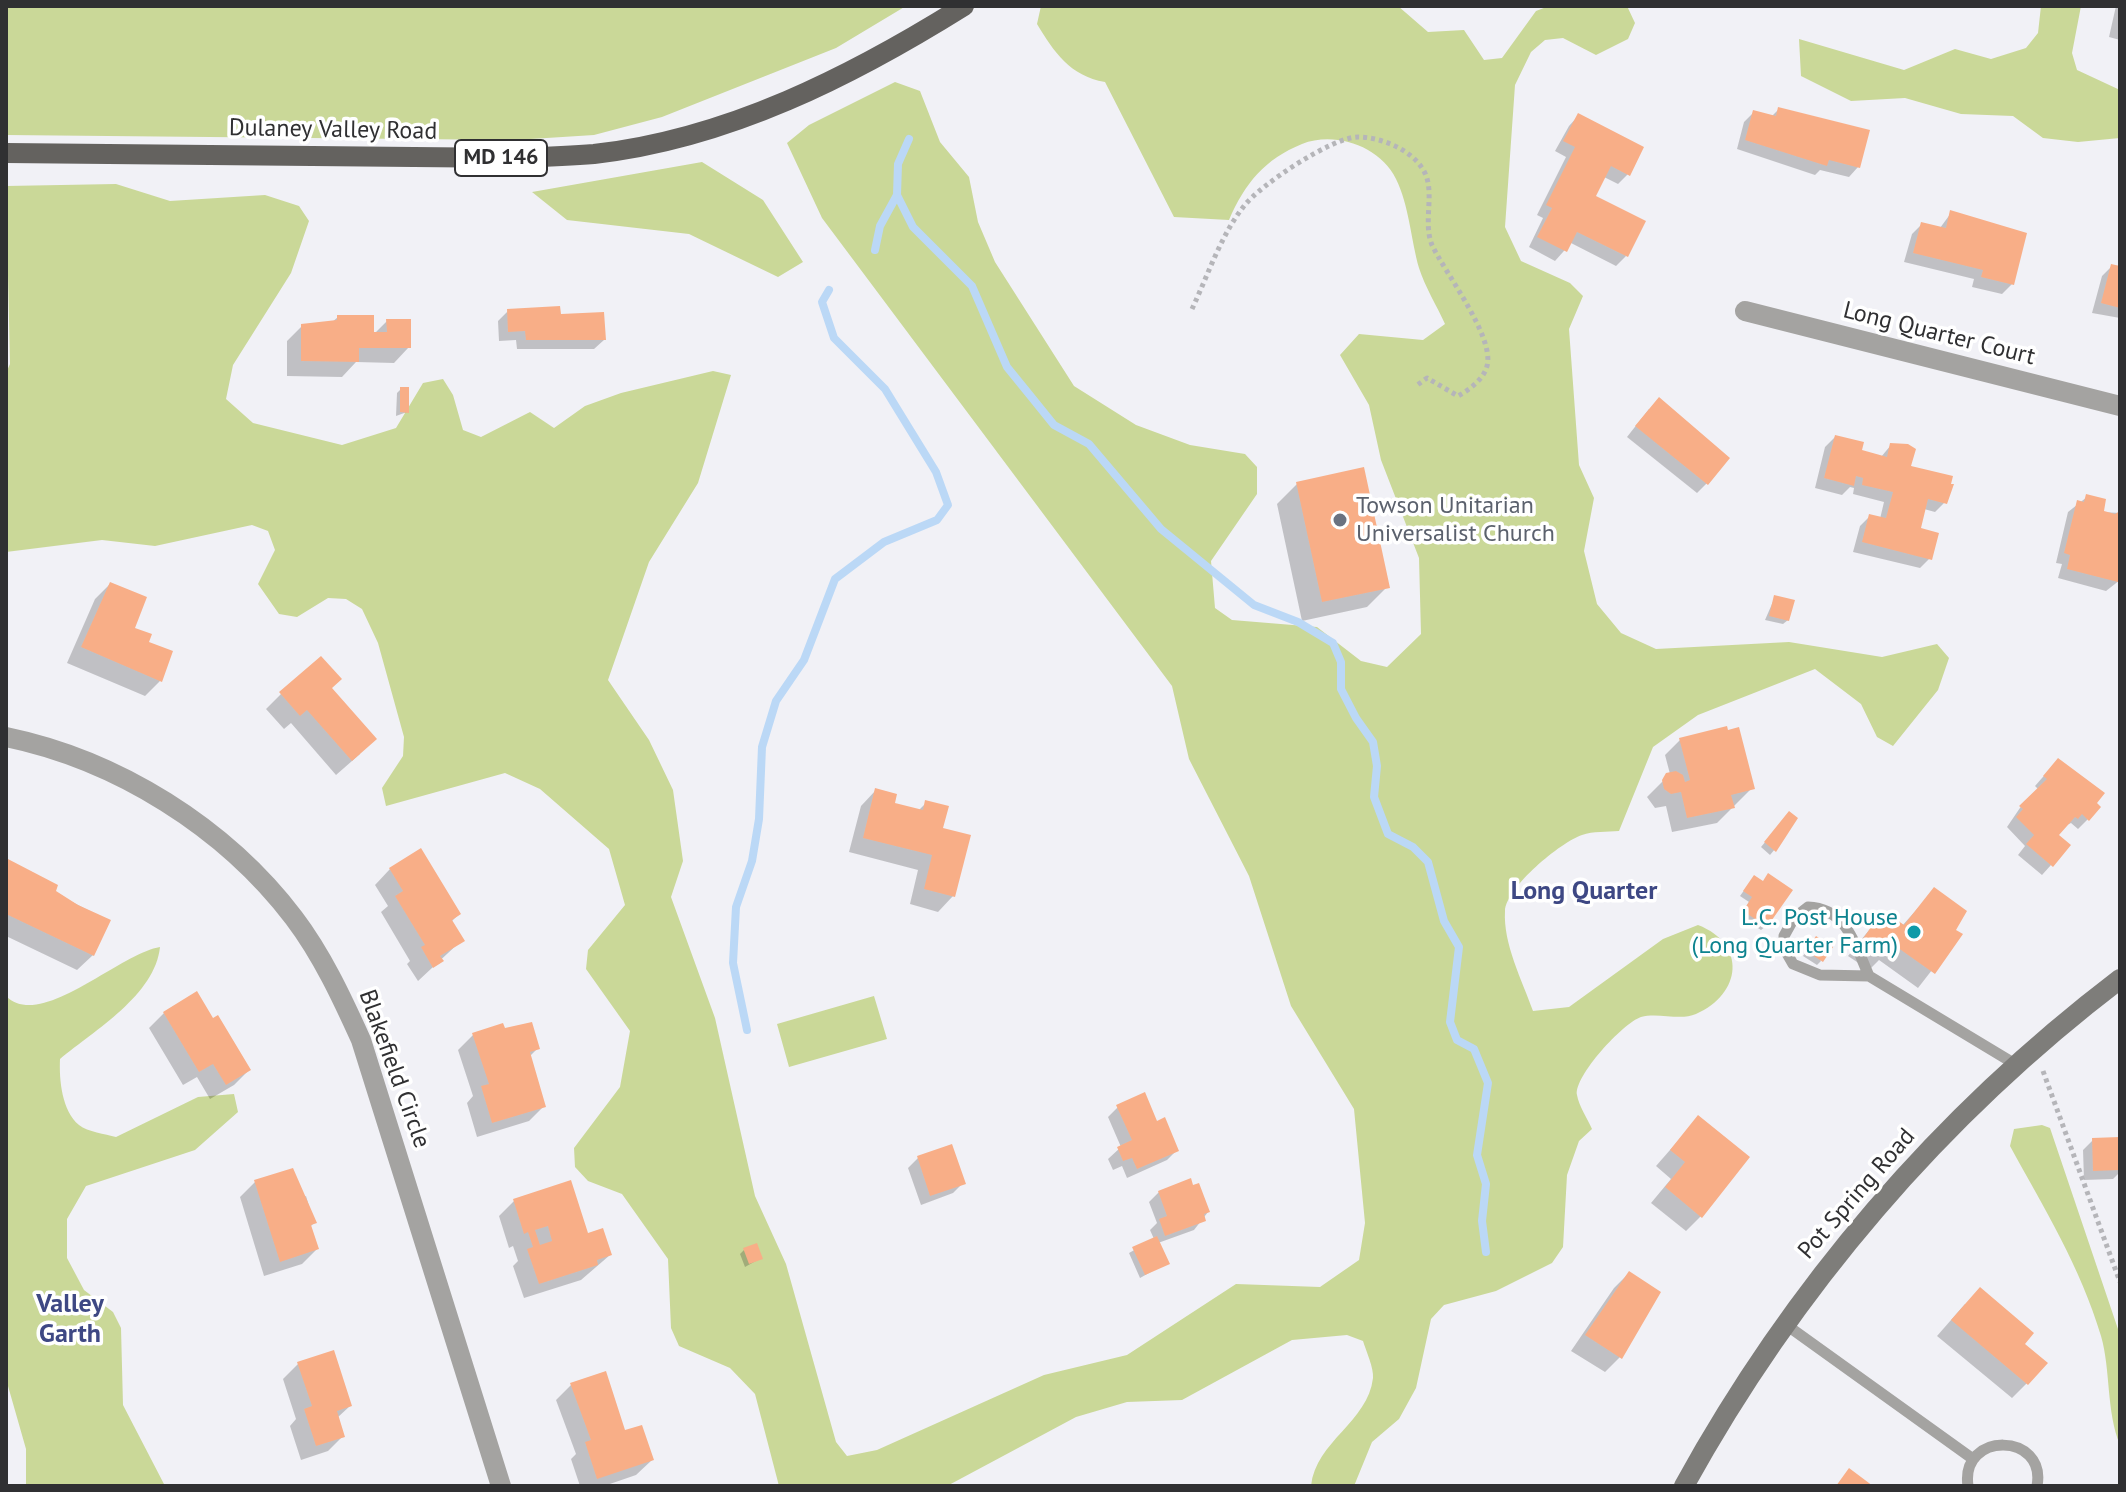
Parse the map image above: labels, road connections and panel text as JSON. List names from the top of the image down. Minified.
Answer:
{"streets":{"main road":["Dulaney Valley Road","MD 146"],"street":["Long Quarter Court","Blakefield Circle","Pot Spring Road"]},"districts":["Long Quarter","Valley Garth"],"places":["Towson Unitarian Universalist Church","L.C. Post House (Long Quarter Farm)"]}
